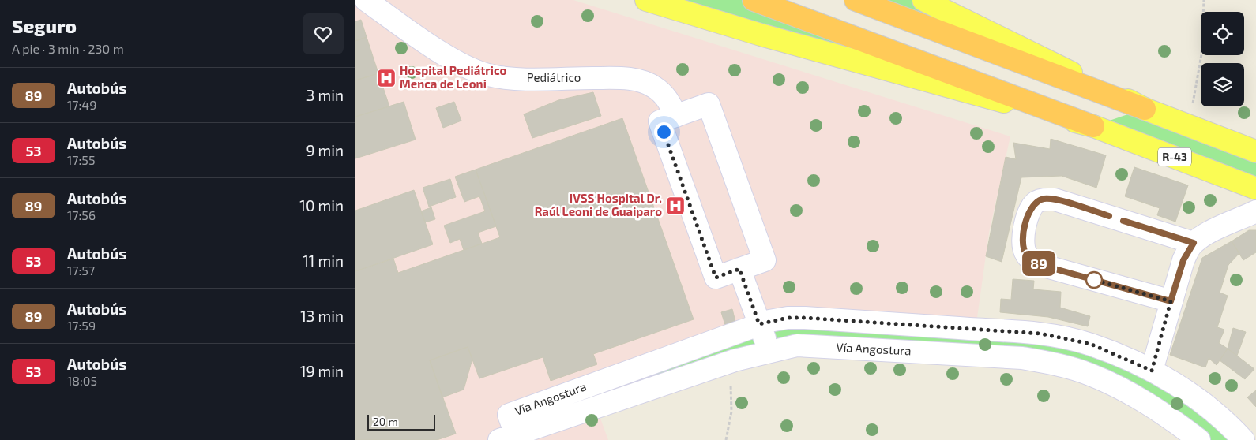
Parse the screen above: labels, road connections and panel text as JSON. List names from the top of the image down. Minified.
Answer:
{"streets":{"main road":["R-43"],"street":["Pediátrico","Vía Angostura"]},"places":{"hospital":["Hospital Pediátrico Menca de Leoni","IVSS Hospital Dr. Raúl Leoni de Guaiparo"]},"lines":["bus line 89"],"scale_bar":"20 m","page":{"heading":["Seguro","A pie · 3 min · 230 m"],"on_map":"89","list":[{"mark":"89","name":"Autobús","note":"17:49","value":"3 min"},{"mark":"53","name":"Autobús","note":"17:55","value":"9 min"},{"mark":"89","name":"Autobús","note":"17:56","value":"10 min"},{"mark":"53","name":"Autobús","note":"17:57","value":"11 min"},{"mark":"89","name":"Autobús","note":"17:59","value":"13 min"},{"mark":"53","name":"Autobús","note":"18:05","value":"19 min"}],"scale":"20 m"}}
